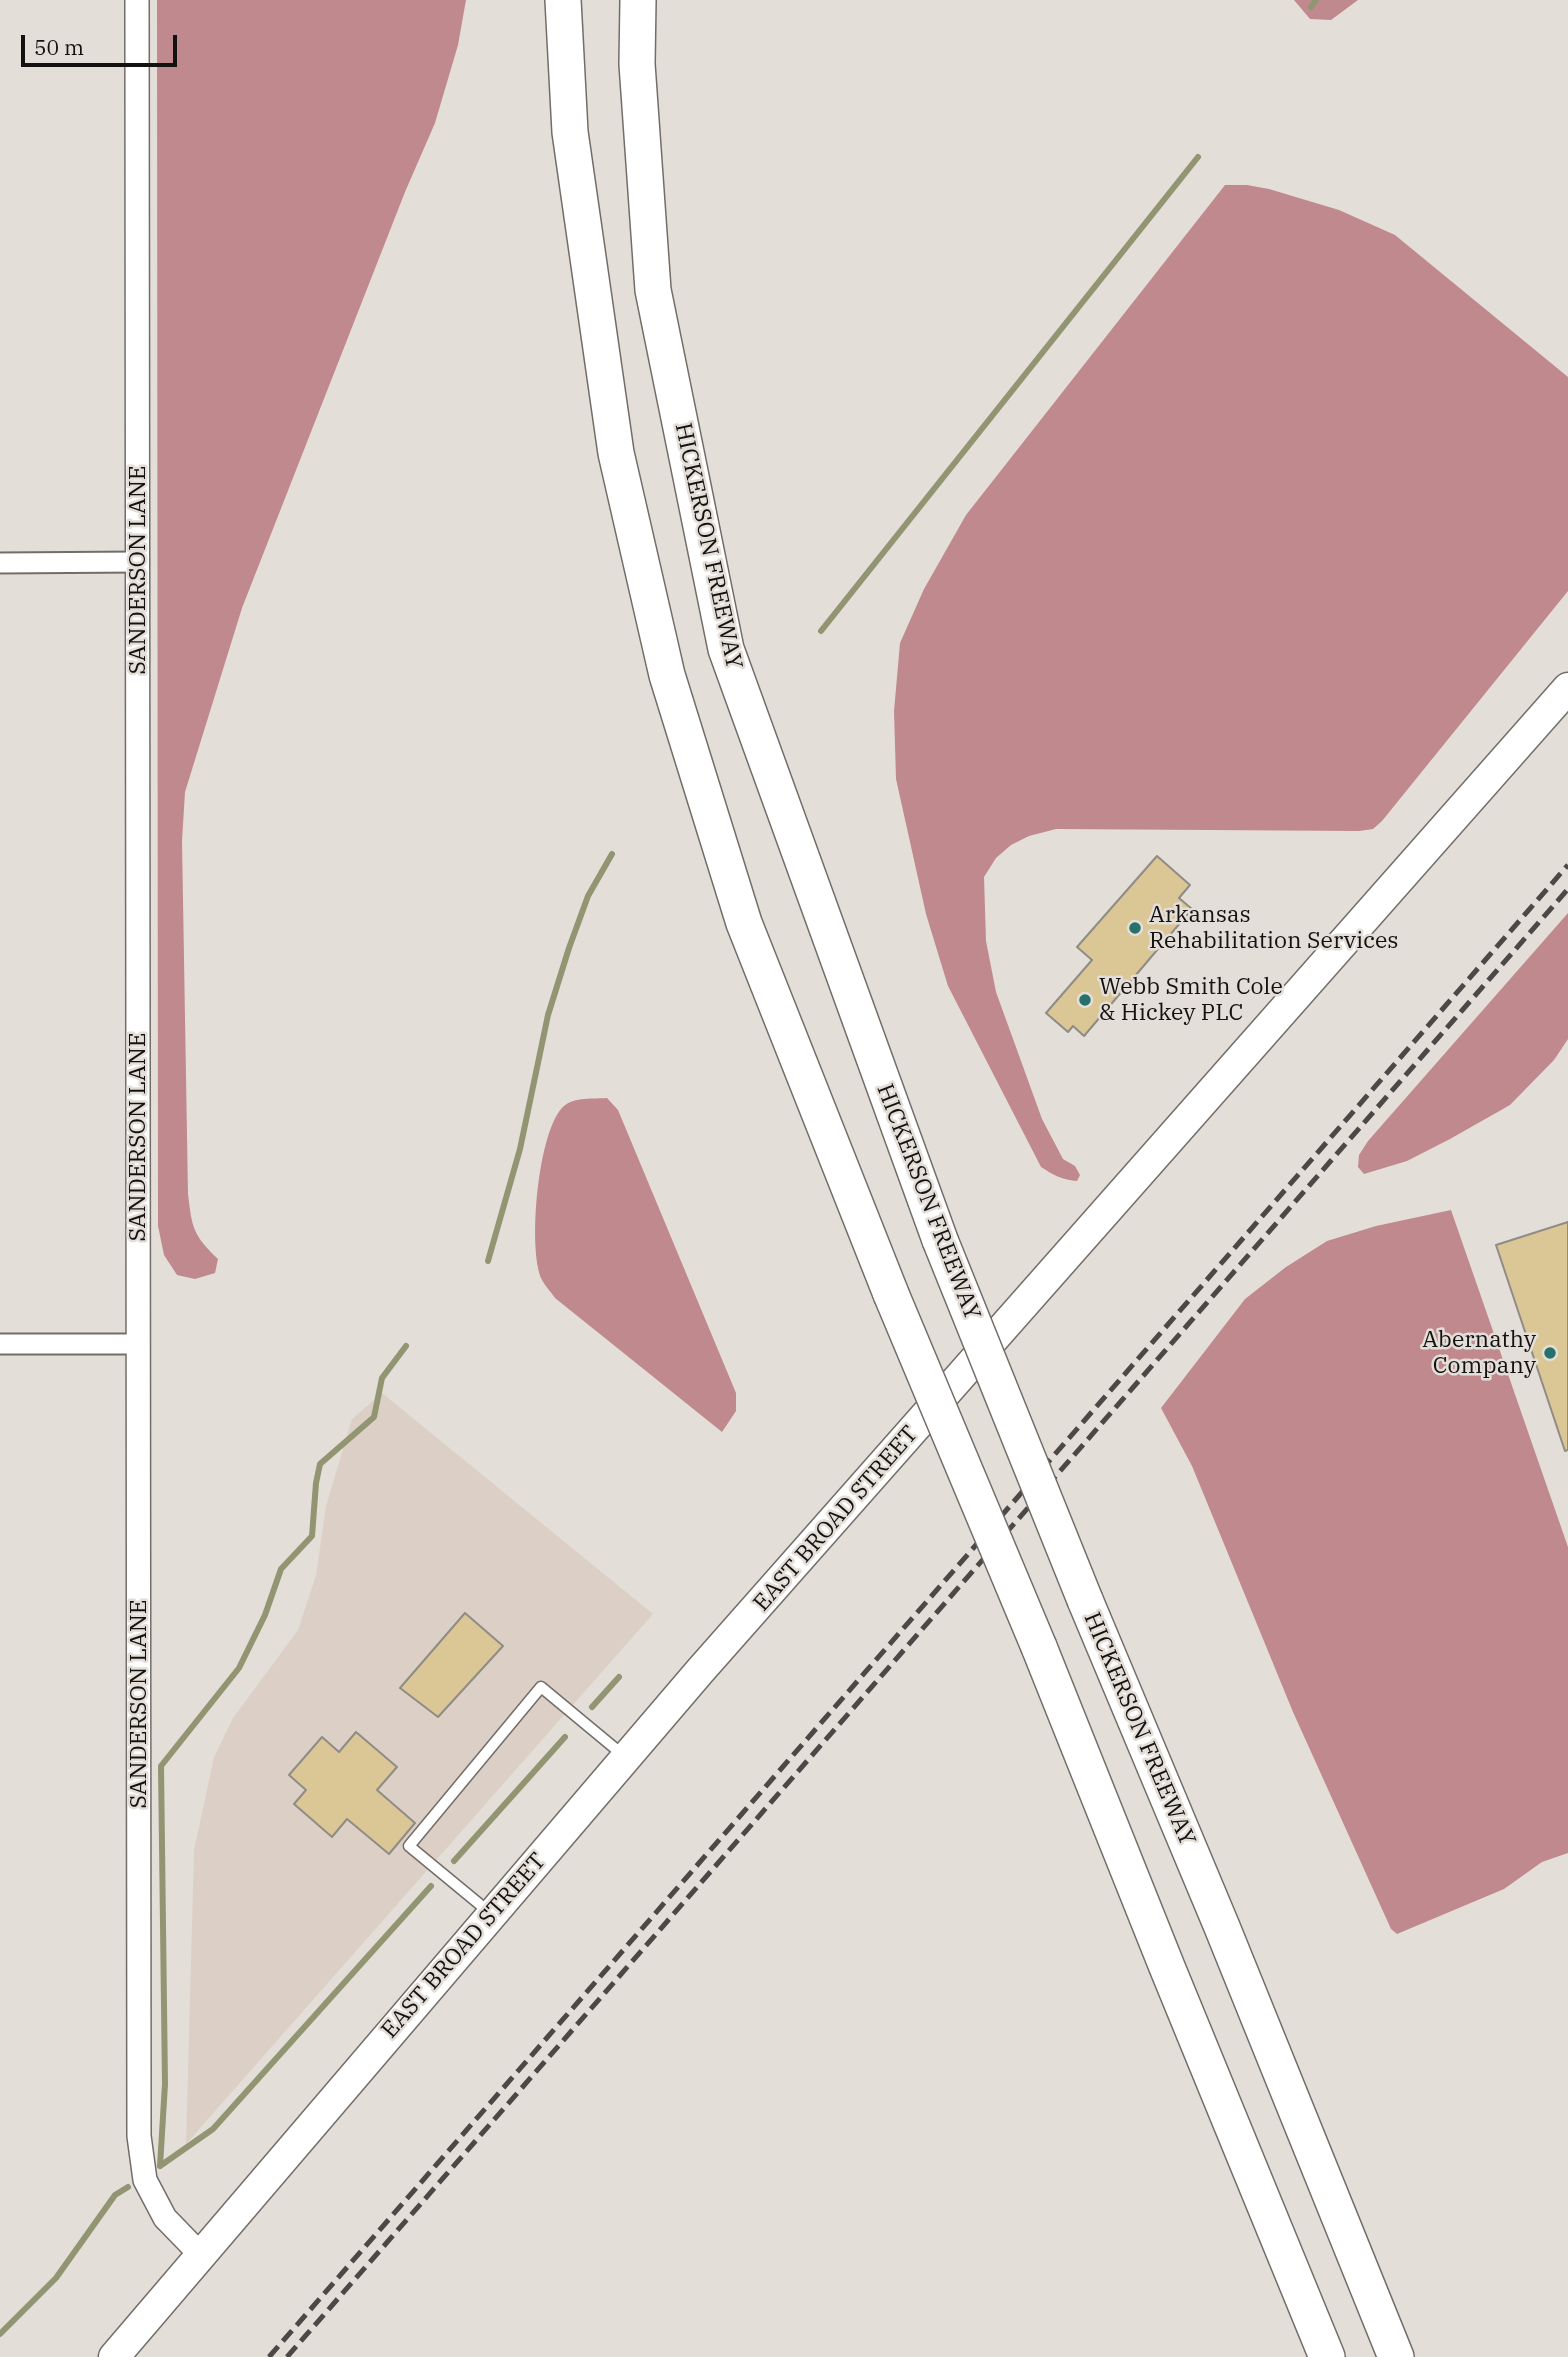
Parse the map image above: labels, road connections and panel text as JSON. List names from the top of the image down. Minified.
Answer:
{"streets":{"highway":["HICKERSON FREEWAY"],"main road":["EAST BROAD STREET"],"street":["SANDERSON LANE"]},"crossings":[["SANDERSON LANE","EAST BROAD STREET"]],"places":["Arkansas Rehabilitation Services","Webb Smith Cole & Hickey PLC","Abernathy Company"],"scale_bar":"50 m"}
